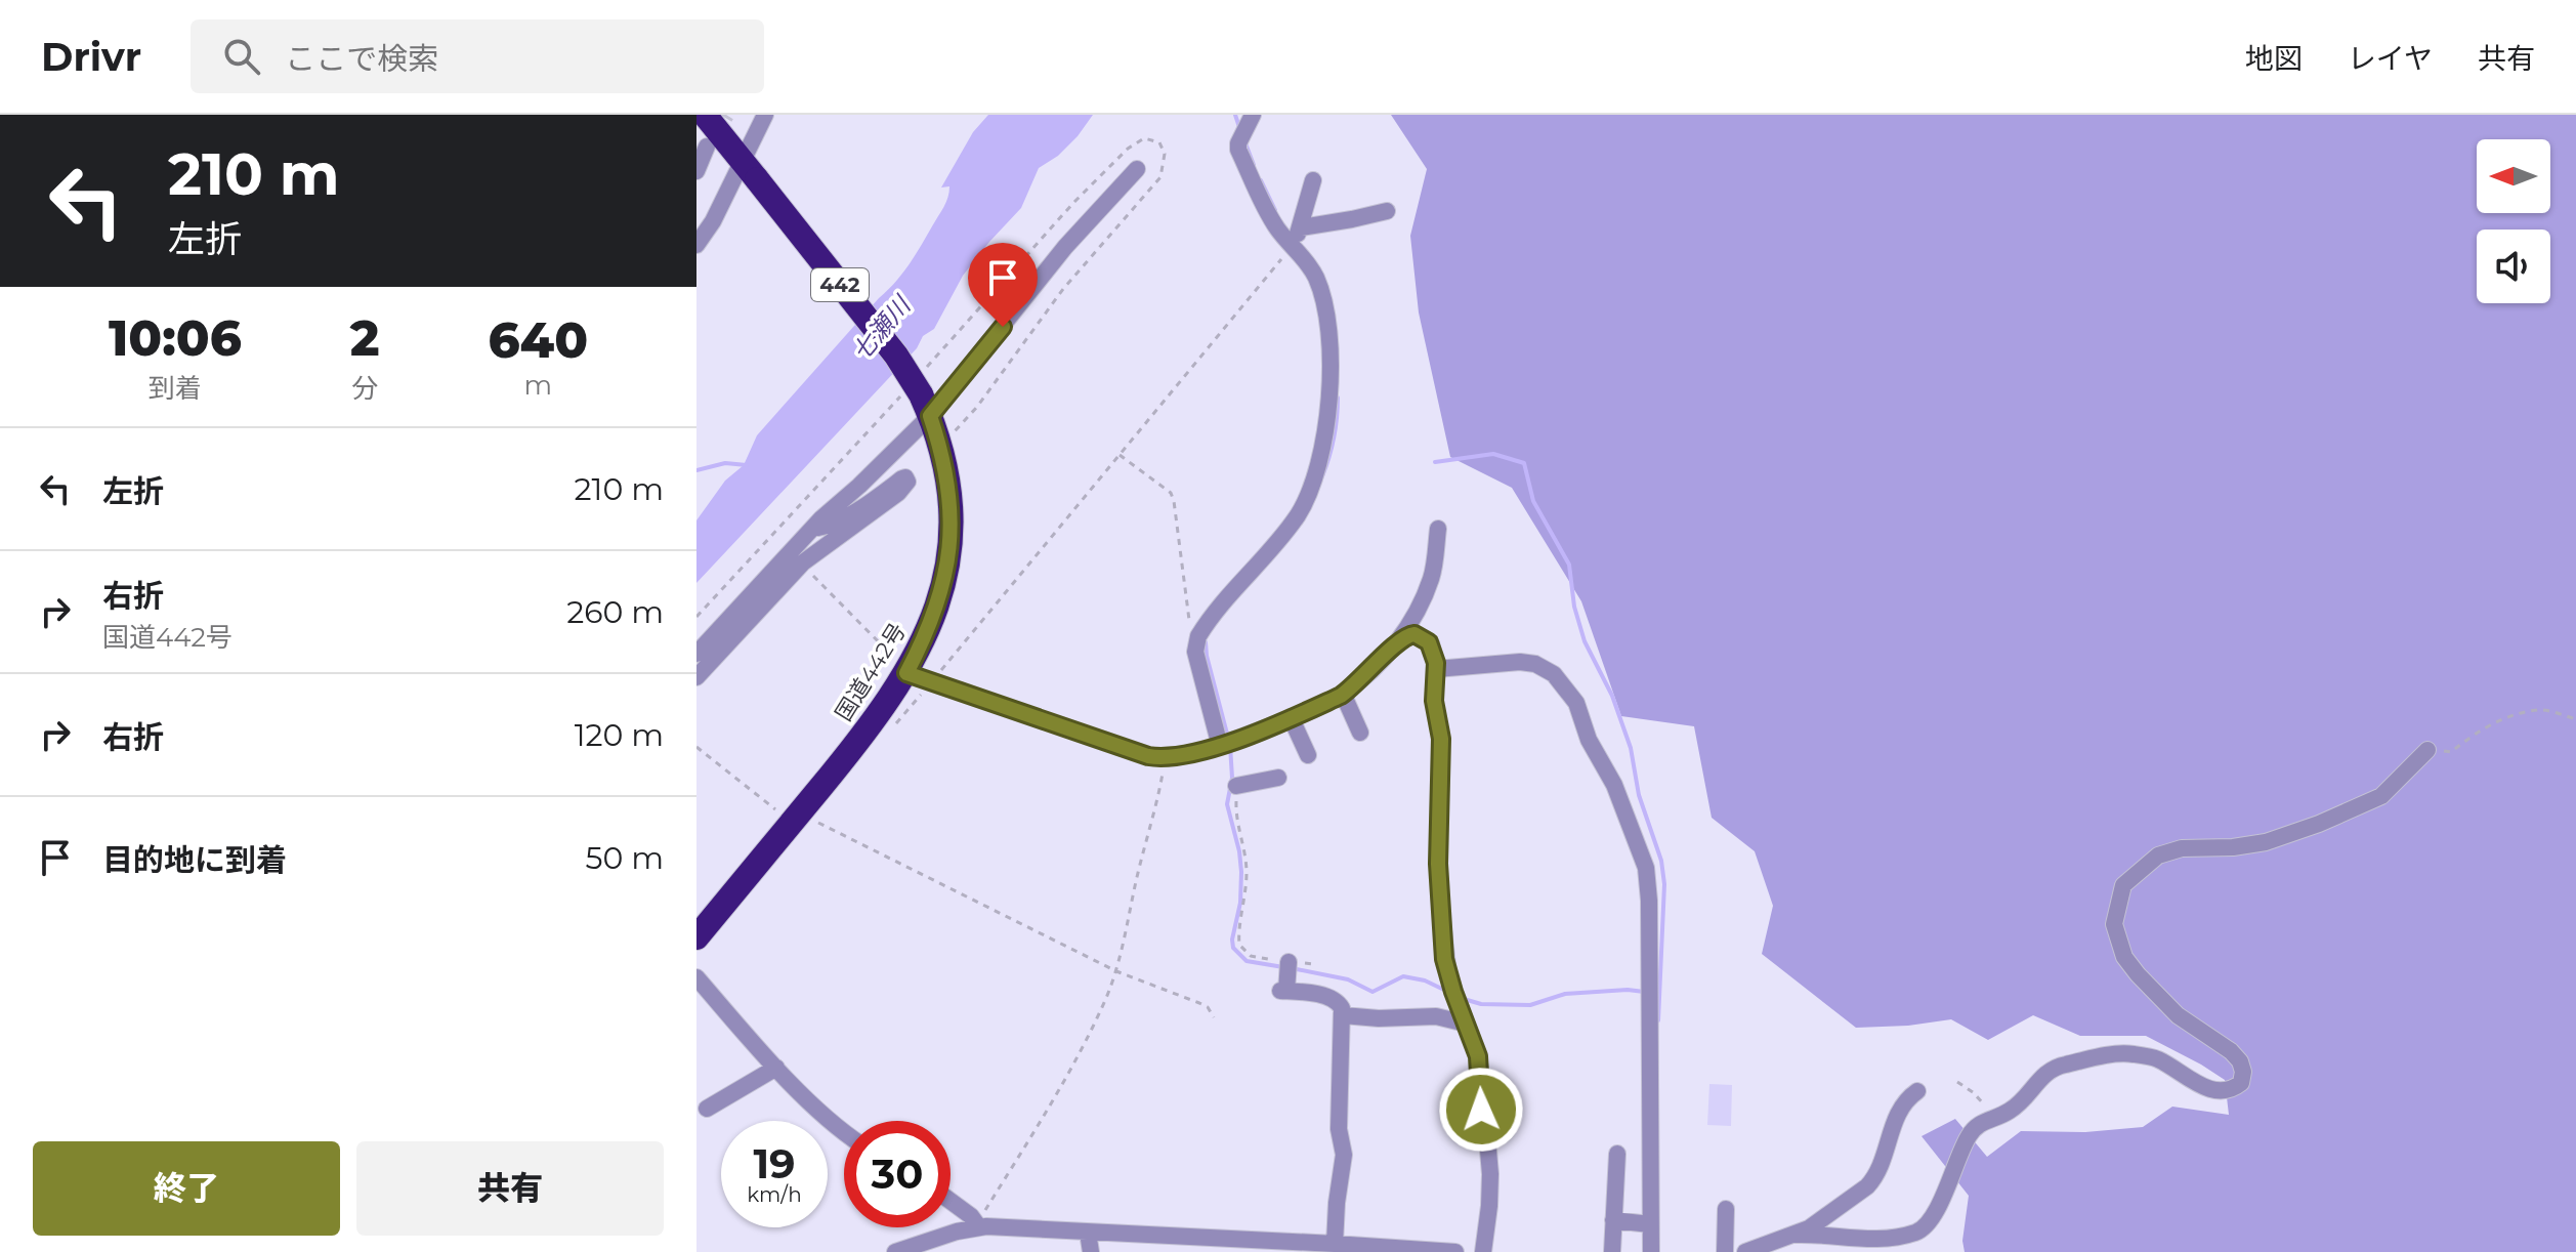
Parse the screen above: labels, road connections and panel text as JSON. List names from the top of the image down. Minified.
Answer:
{"streets":{"highway":["442","国道442号"]},"water":["七瀬川"],"north":"left","page":{"header":"Drivr","search":"ここで検索","nav":["地図","レイヤ","共有"],"turn":["210 m","左折"],"eta":["10:06","到着","2","分","640","m"],"list":[{"name":"左折","value":"210 m"},{"name":"右折","note":"国道442号","value":"260 m"},{"name":"右折","value":"120 m"},{"name":"目的地に到着","value":"50 m"}],"speed":"19 km/h","limit":"30","buttons":["終了","共有"]}}
